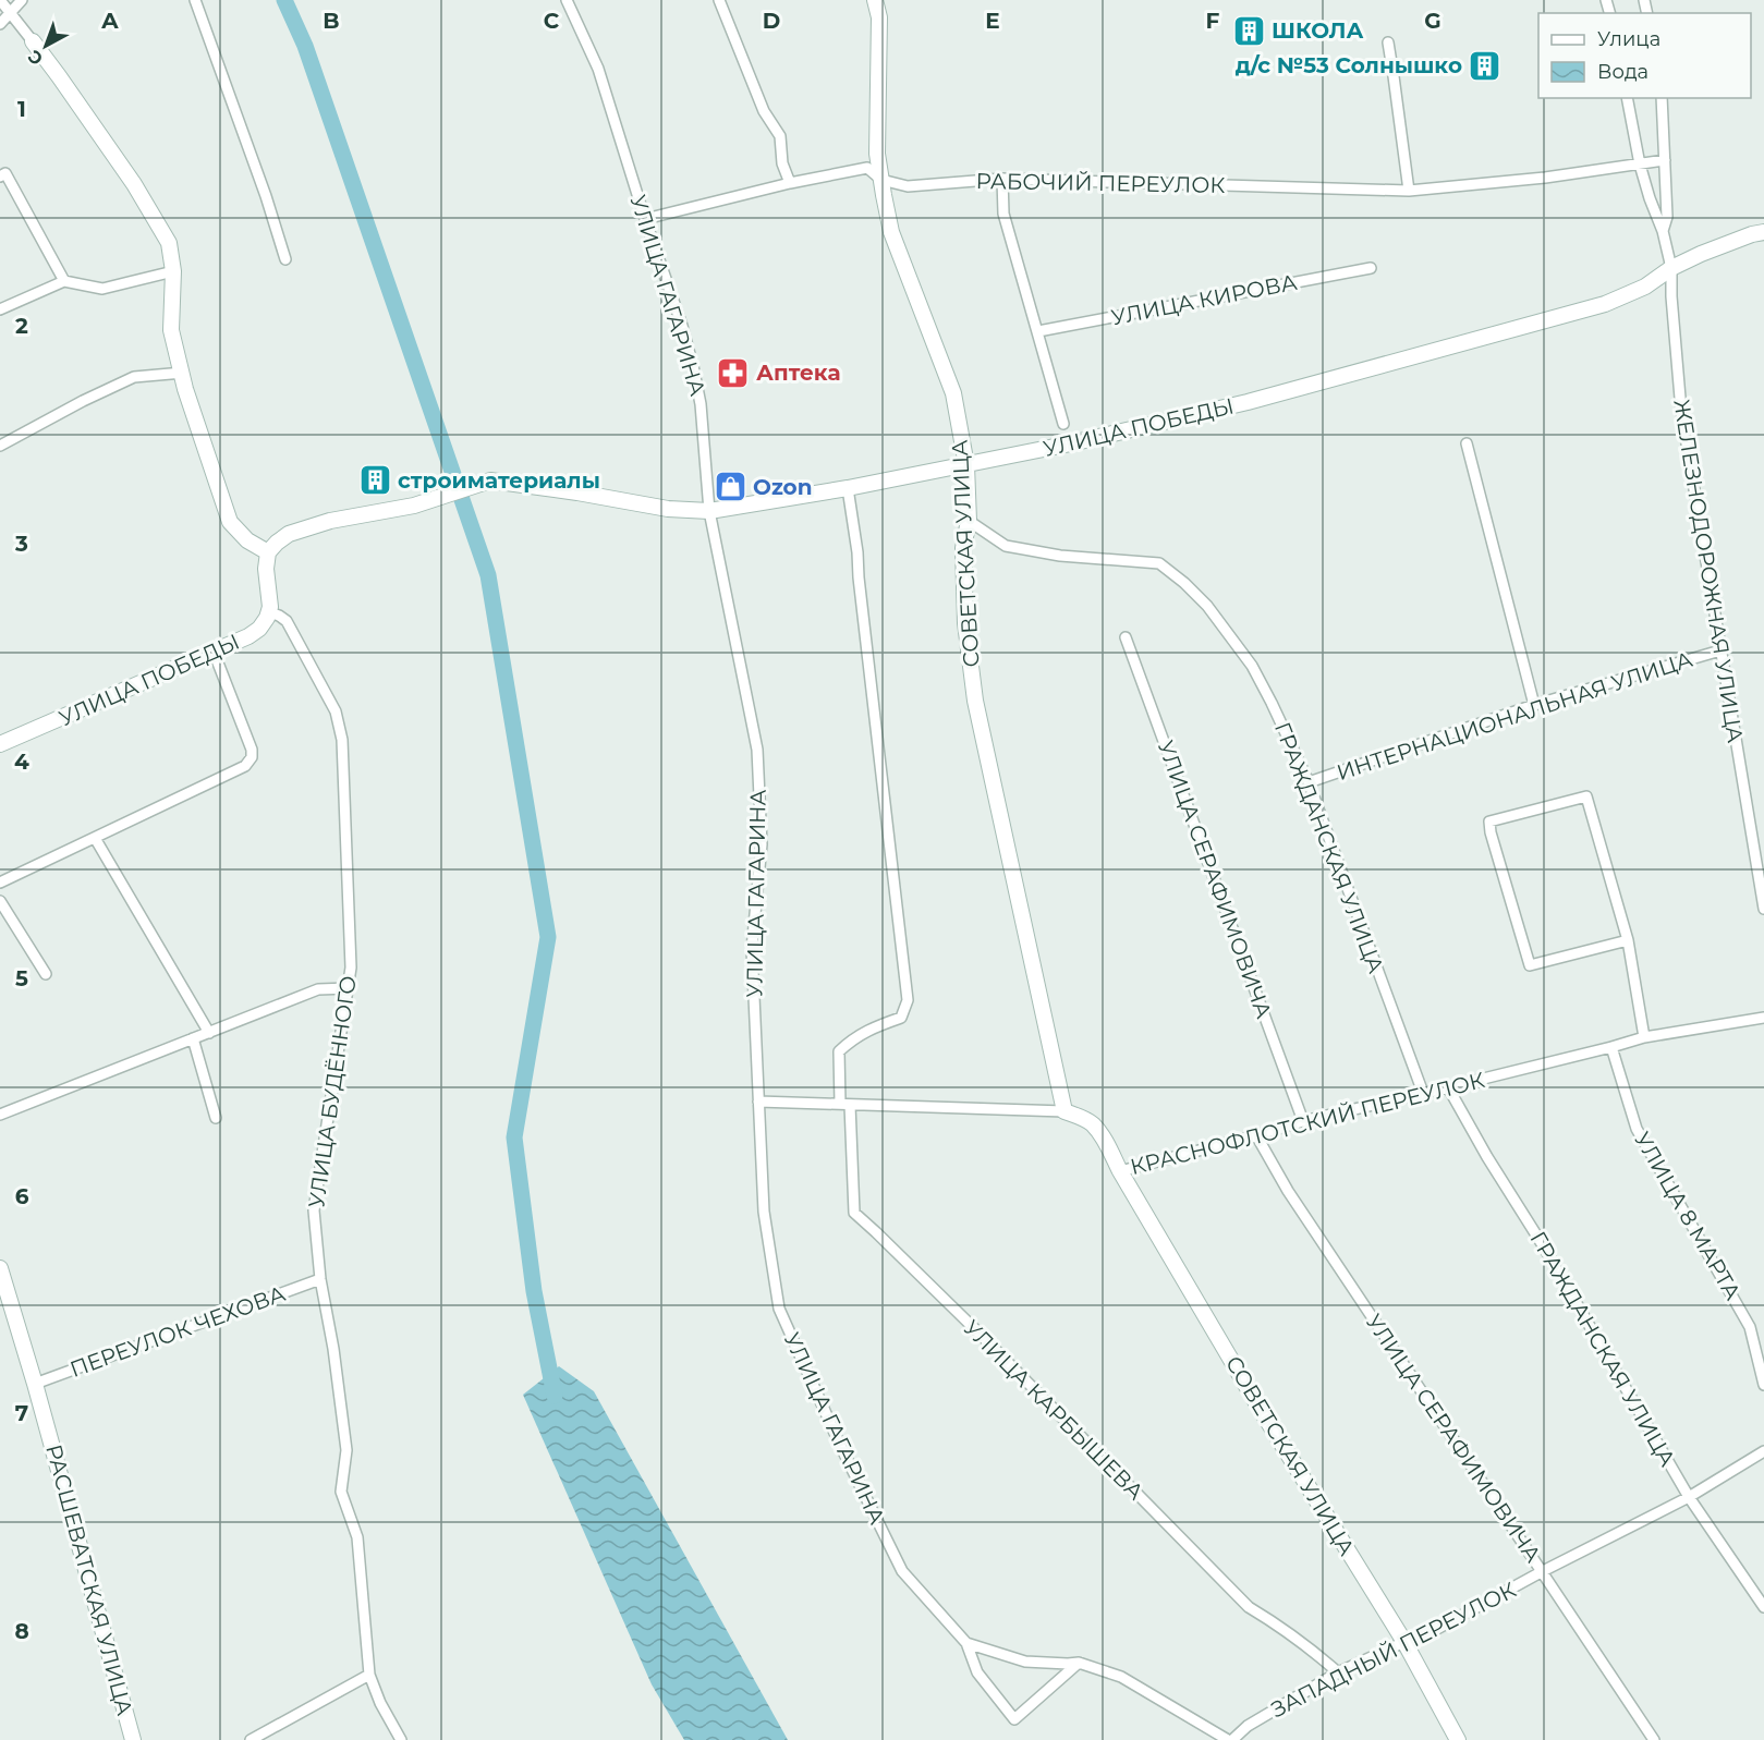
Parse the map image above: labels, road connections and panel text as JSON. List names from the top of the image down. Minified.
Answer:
{"streets":{"street":["РАБОЧИЙ ПЕРЕУЛОК","УЛИЦА ГАГАРИНА","УЛИЦА КИРОВА","УЛИЦА ПОБЕДЫ","СОВЕТСКАЯ УЛИЦА","ЖЕЛЕЗНОДОРОЖНАЯ УЛИЦА","ИНТЕРНАЦИОНАЛЬНАЯ УЛИЦА","ГРАЖДАНСКАЯ УЛИЦА","УЛИЦА СЕРАФИМОВИЧА","УЛИЦА БУДЁННОГО","КРАСНОФЛОТСКИЙ ПЕРЕУЛОК","УЛИЦА 8 МАРТА","ПЕРЕУЛОК ЧЕХОВА","УЛИЦА КАРБЫШЕВА","РАСШЕВАТСКАЯ УЛИЦА","ЗАПАДНЫЙ ПЕРЕУЛОК"]},"crossings":[["РАБОЧИЙ ПЕРЕУЛОК","УЛИЦА ГАГАРИНА"],["РАБОЧИЙ ПЕРЕУЛОК","СОВЕТСКАЯ УЛИЦА"],["РАБОЧИЙ ПЕРЕУЛОК","ЖЕЛЕЗНОДОРОЖНАЯ УЛИЦА"],["УЛИЦА ГАГАРИНА","УЛИЦА ПОБЕДЫ"],["УЛИЦА ГАГАРИНА","КРАСНОФЛОТСКИЙ ПЕРЕУЛОК"],["УЛИЦА ПОБЕДЫ","СОВЕТСКАЯ УЛИЦА"],["УЛИЦА ПОБЕДЫ","ЖЕЛЕЗНОДОРОЖНАЯ УЛИЦА"],["УЛИЦА ПОБЕДЫ","УЛИЦА БУДЁННОГО"],["УЛИЦА ПОБЕДЫ","УЛИЦА КАРБЫШЕВА"],["СОВЕТСКАЯ УЛИЦА","ГРАЖДАНСКАЯ УЛИЦА"],["СОВЕТСКАЯ УЛИЦА","КРАСНОФЛОТСКИЙ ПЕРЕУЛОК"],["СОВЕТСКАЯ УЛИЦА","ЗАПАДНЫЙ ПЕРЕУЛОК"],["ЖЕЛЕЗНОДОРОЖНАЯ УЛИЦА","ИНТЕРНАЦИОНАЛЬНАЯ УЛИЦА"],["ИНТЕРНАЦИОНАЛЬНАЯ УЛИЦА","ГРАЖДАНСКАЯ УЛИЦА"],["ГРАЖДАНСКАЯ УЛИЦА","КРАСНОФЛОТСКИЙ ПЕРЕУЛОК"],["ГРАЖДАНСКАЯ УЛИЦА","ЗАПАДНЫЙ ПЕРЕУЛОК"],["УЛИЦА СЕРАФИМОВИЧА","КРАСНОФЛОТСКИЙ ПЕРЕУЛОК"],["УЛИЦА СЕРАФИМОВИЧА","ЗАПАДНЫЙ ПЕРЕУЛОК"],["УЛИЦА БУДЁННОГО","ПЕРЕУЛОК ЧЕХОВА"],["КРАСНОФЛОТСКИЙ ПЕРЕУЛОК","УЛИЦА 8 МАРТА"],["КРАСНОФЛОТСКИЙ ПЕРЕУЛОК","УЛИЦА КАРБЫШЕВА"],["ПЕРЕУЛОК ЧЕХОВА","РАСШЕВАТСКАЯ УЛИЦА"],["УЛИЦА КАРБЫШЕВА","ЗАПАДНЫЙ ПЕРЕУЛОК"]],"places":{"building":["ШКОЛА","д/с №53 Солнышко","строиматериалы"],"pharmacy":["Аптека"],"shop":["Ozon"]},"legend":["Улица","Вода"],"north":"bottom left","grid":{"columns":["A","B","C","D","E","F","G"],"rows":["1","2","3","4","5","6","7","8"]}}
